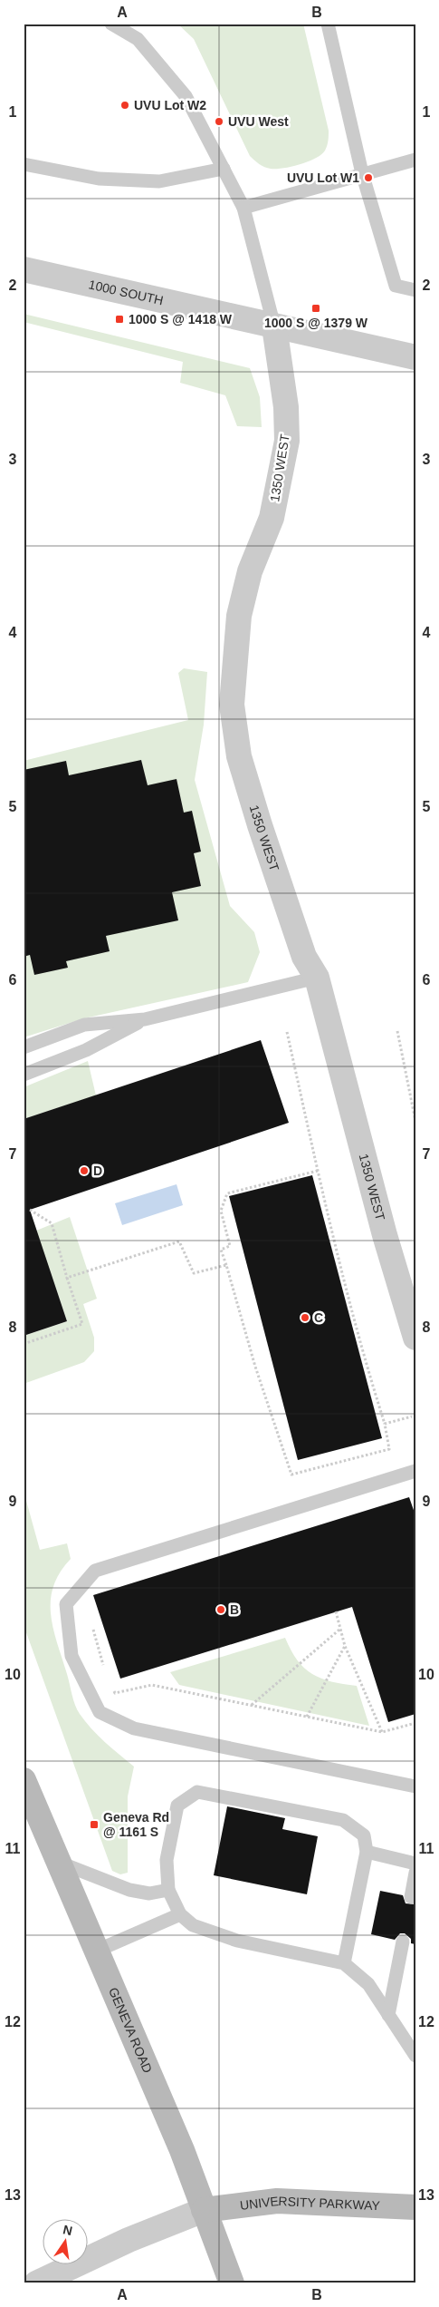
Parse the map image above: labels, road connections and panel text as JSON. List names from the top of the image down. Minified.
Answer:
{"streets":{"main road":["GENEVA ROAD","UNIVERSITY PARKWAY"],"street":["1000 SOUTH","1350 WEST"]},"crossings":[["1000 SOUTH","1350 WEST"],["GENEVA ROAD","UNIVERSITY PARKWAY"]],"places":{"other":["UVU Lot W2","UVU West","UVU Lot W1","D","C","B"],"transit":["1000 S @ 1379 W","1000 S @ 1418 W","Geneva Rd @ 1161 S"]},"north":"top","grid":{"columns":["A","B"],"rows":["1","2","3","4","5","6","7","8","9","10","11","12","13"]}}
